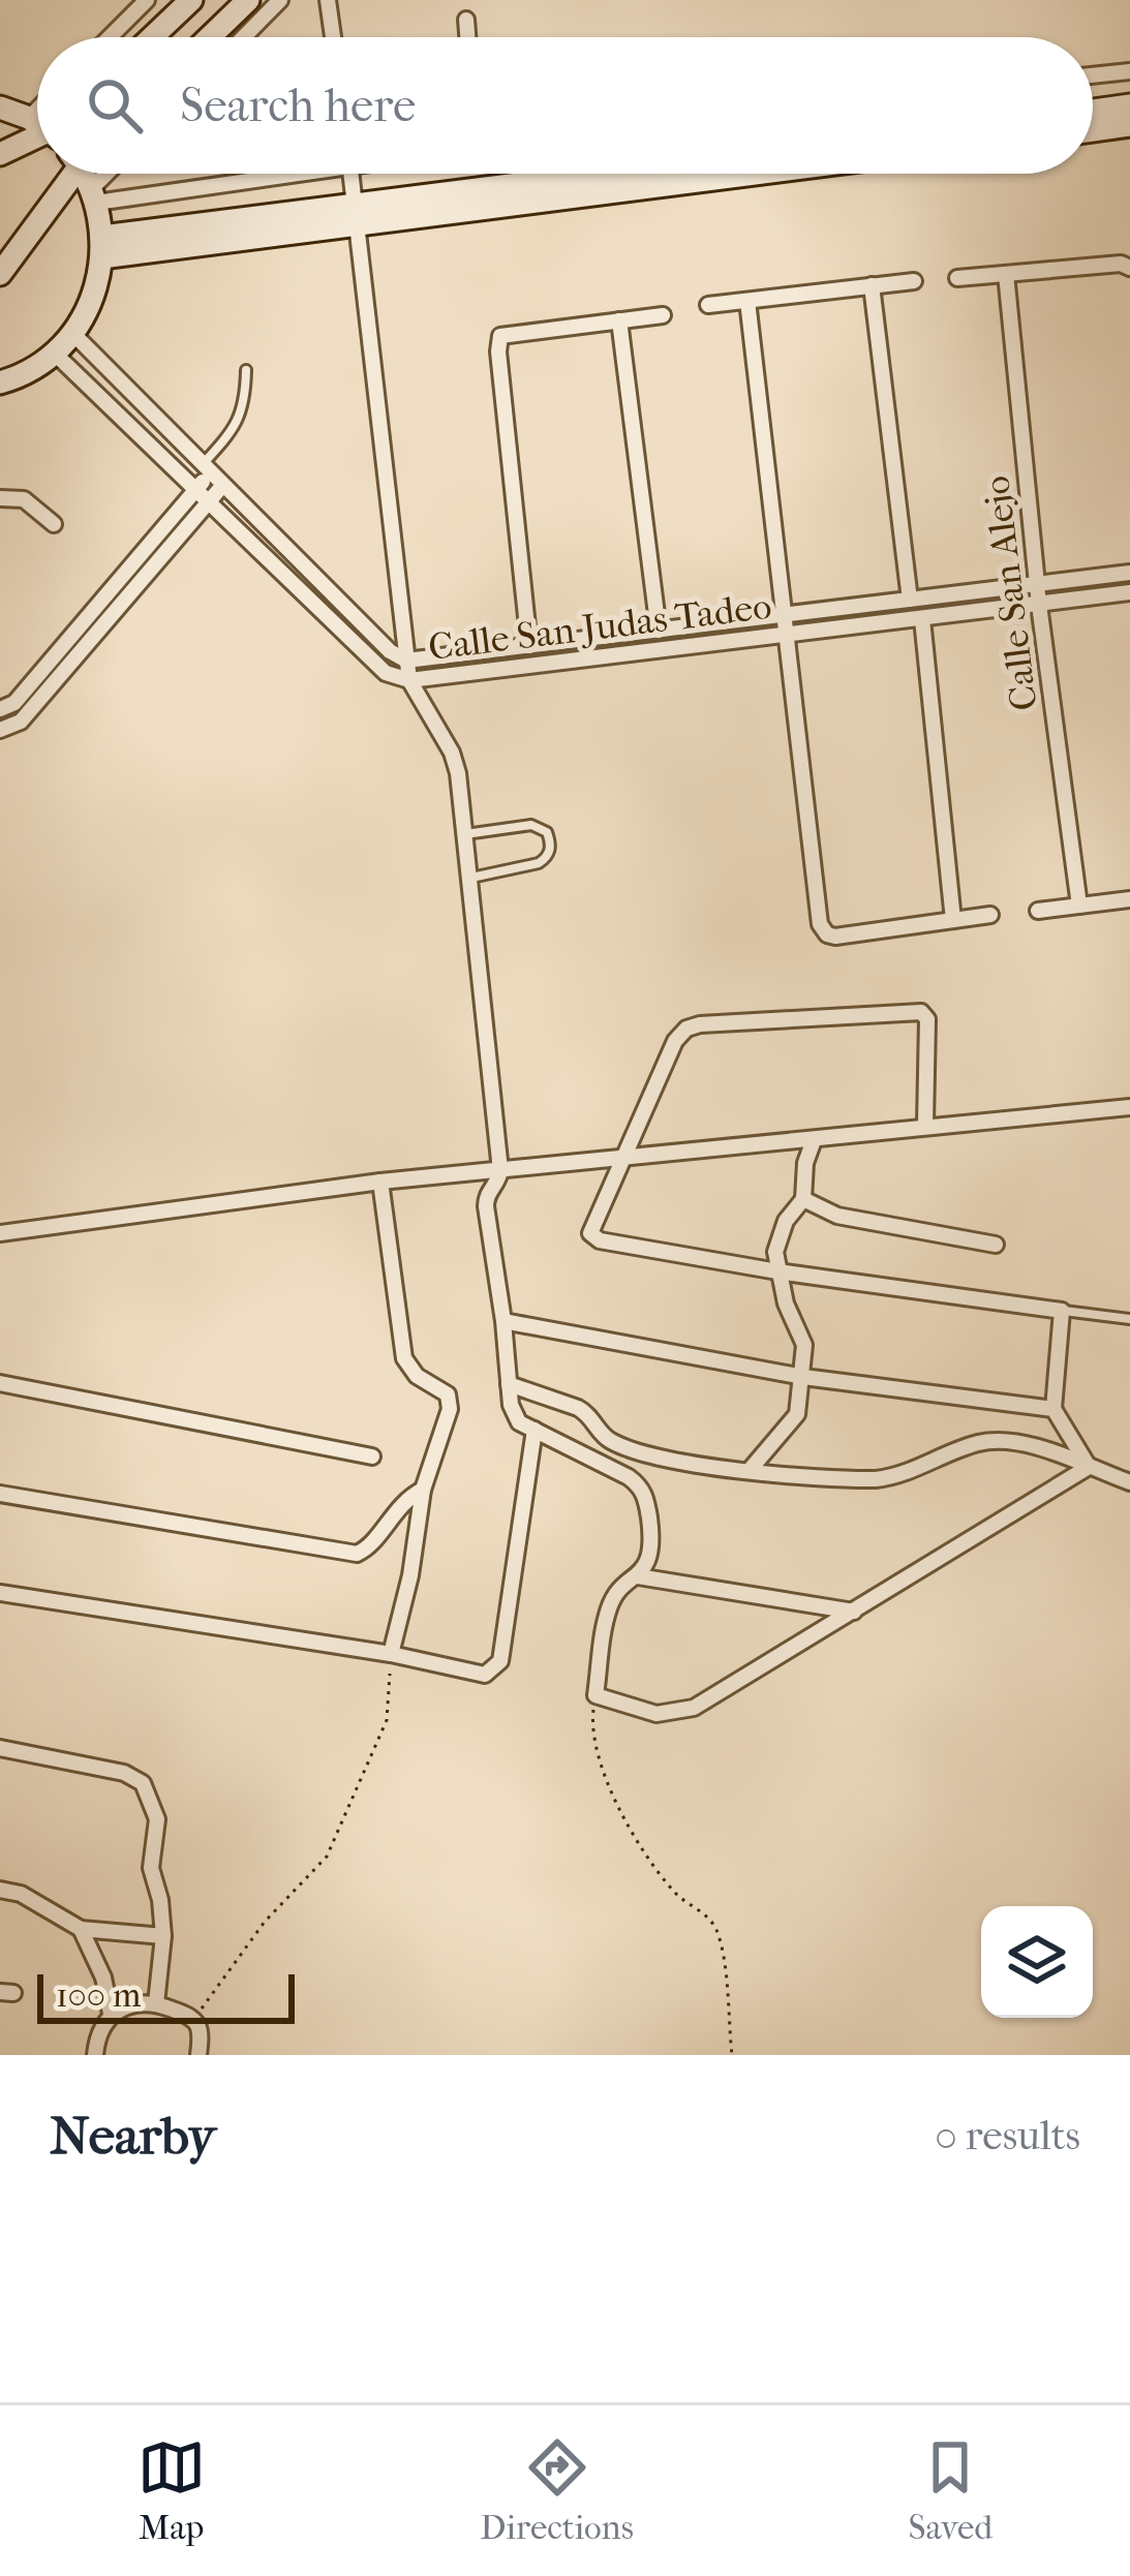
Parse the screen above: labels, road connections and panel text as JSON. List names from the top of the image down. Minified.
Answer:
{"streets":{"street":["Calle San Alejo","Calle San Judas Tadeo"]},"crossings":[["Calle San Alejo","Calle San Judas Tadeo"]],"scale_bar":"100 m","page":{"search":"Search here","scale":"100 m","heading":["Nearby","0 results"],"nav":["Map","Directions","Saved"]}}
